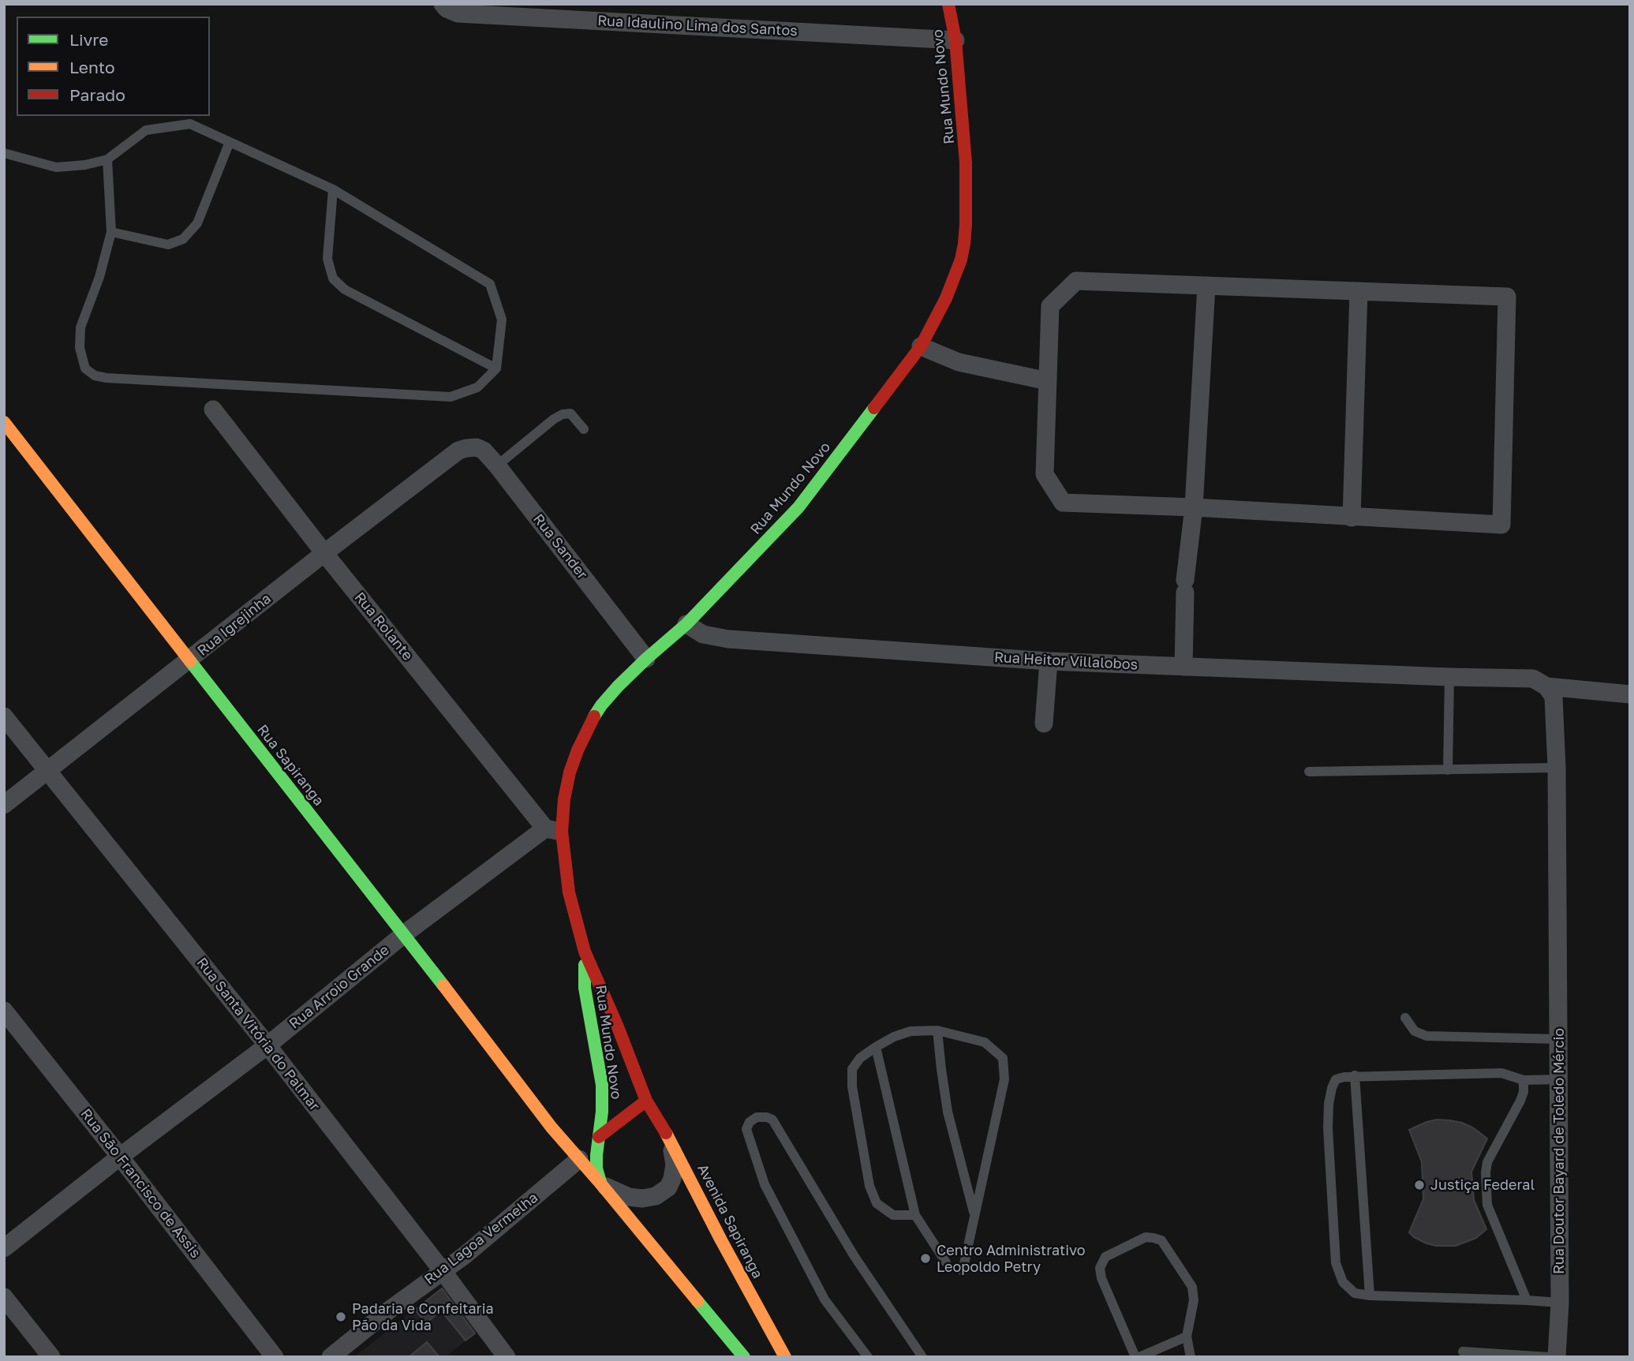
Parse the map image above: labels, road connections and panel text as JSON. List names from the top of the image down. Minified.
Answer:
{"streets":{"main road":["Rua Mundo Novo","Rua Sapiranga","Avenida Sapiranga"],"street":["Rua Idaulino Lima dos Santos","Rua Sander","Rua Igrejinha","Rua Rolante","Rua Heitor Villalobos","Rua Arroio Grande","Rua Santa Vitória do Palmar","Rua Doutor Bayard de Toledo Mércio","Rua São Francisco de Assis","Rua Lagoa Vermelha"]},"crossings":[["Rua Idaulino Lima dos Santos","Rua Mundo Novo"],["Rua Mundo Novo","Rua Sander"],["Rua Mundo Novo","Rua Rolante"],["Rua Mundo Novo","Rua Heitor Villalobos"],["Rua Mundo Novo","Rua Sapiranga"],["Rua Mundo Novo","Rua Arroio Grande"],["Rua Mundo Novo","Avenida Sapiranga"],["Rua Sander","Rua Igrejinha"],["Rua Igrejinha","Rua Rolante"],["Rua Igrejinha","Rua Sapiranga"],["Rua Igrejinha","Rua Santa Vitória do Palmar"],["Rua Rolante","Rua Arroio Grande"],["Rua Heitor Villalobos","Rua Doutor Bayard de Toledo Mércio"],["Rua Sapiranga","Rua Arroio Grande"],["Rua Sapiranga","Avenida Sapiranga"],["Rua Sapiranga","Rua Lagoa Vermelha"],["Rua Arroio Grande","Rua Santa Vitória do Palmar"],["Rua Arroio Grande","Rua São Francisco de Assis"],["Rua Santa Vitória do Palmar","Rua Lagoa Vermelha"]],"places":["Justiça Federal","Centro Administrativo Leopoldo Petry","Padaria e Confeitaria Pão da Vida"],"legend":["Livre","Lento","Parado"]}
